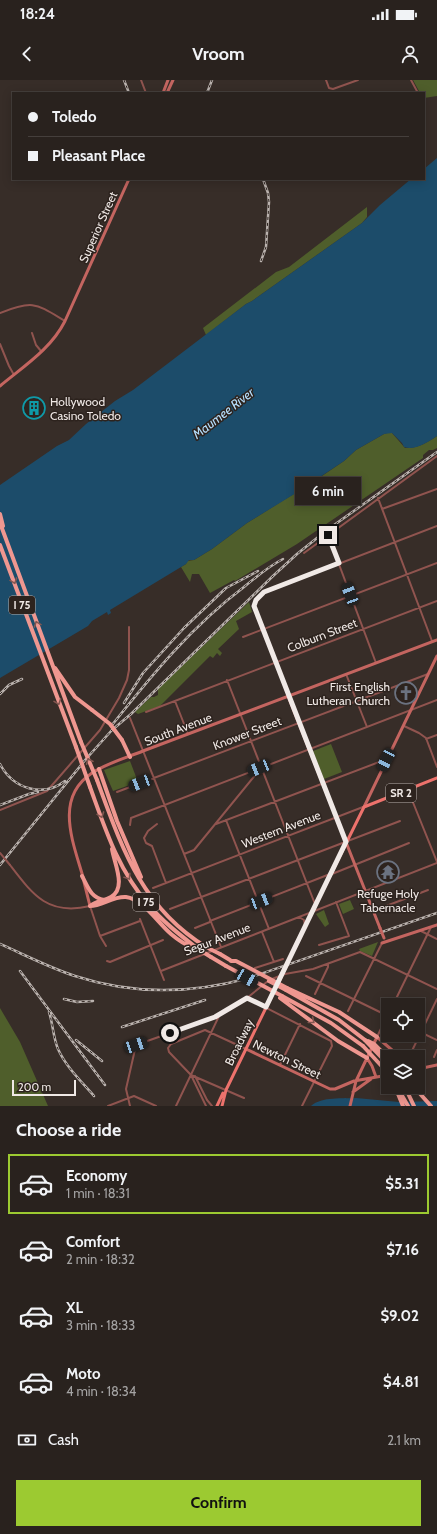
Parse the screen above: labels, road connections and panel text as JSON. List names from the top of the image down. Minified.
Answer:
{"streets":{"highway":["I 75"],"main road":["SR 2","Western Avenue","Broadway"],"street":["Superior Street","Colburn Street","South Avenue","Knower Street","Segur Avenue","Newton Street"]},"crossings":[["Knower Street","Broadway"],["Western Avenue","Broadway"],["Segur Avenue","Broadway"],["Broadway","Newton Street"]],"water":["Maumee River"],"places":{"building":["Hollywood Casino Toledo"],"church":["First English Lutheran Church"],"temple":["Refuge Holy Tabernacle"]},"scale_bar":"200 m","page":{"status":"18:24","header":"Vroom","banner":["Toledo","Pleasant Place"],"bubble":"6 min","scale":"200 m","heading":"Choose a ride","list":[{"name":"Economy","note":"1 min · 18:31","value":"$5.31"},{"name":"Comfort","note":"2 min · 18:32","value":"$7.16"},{"name":"XL","note":"3 min · 18:33","value":"$9.02"},{"name":"Moto","note":"4 min · 18:34","value":"$4.81"}],"pay":["Cash","2.1 km"],"buttons":"Confirm"}}
